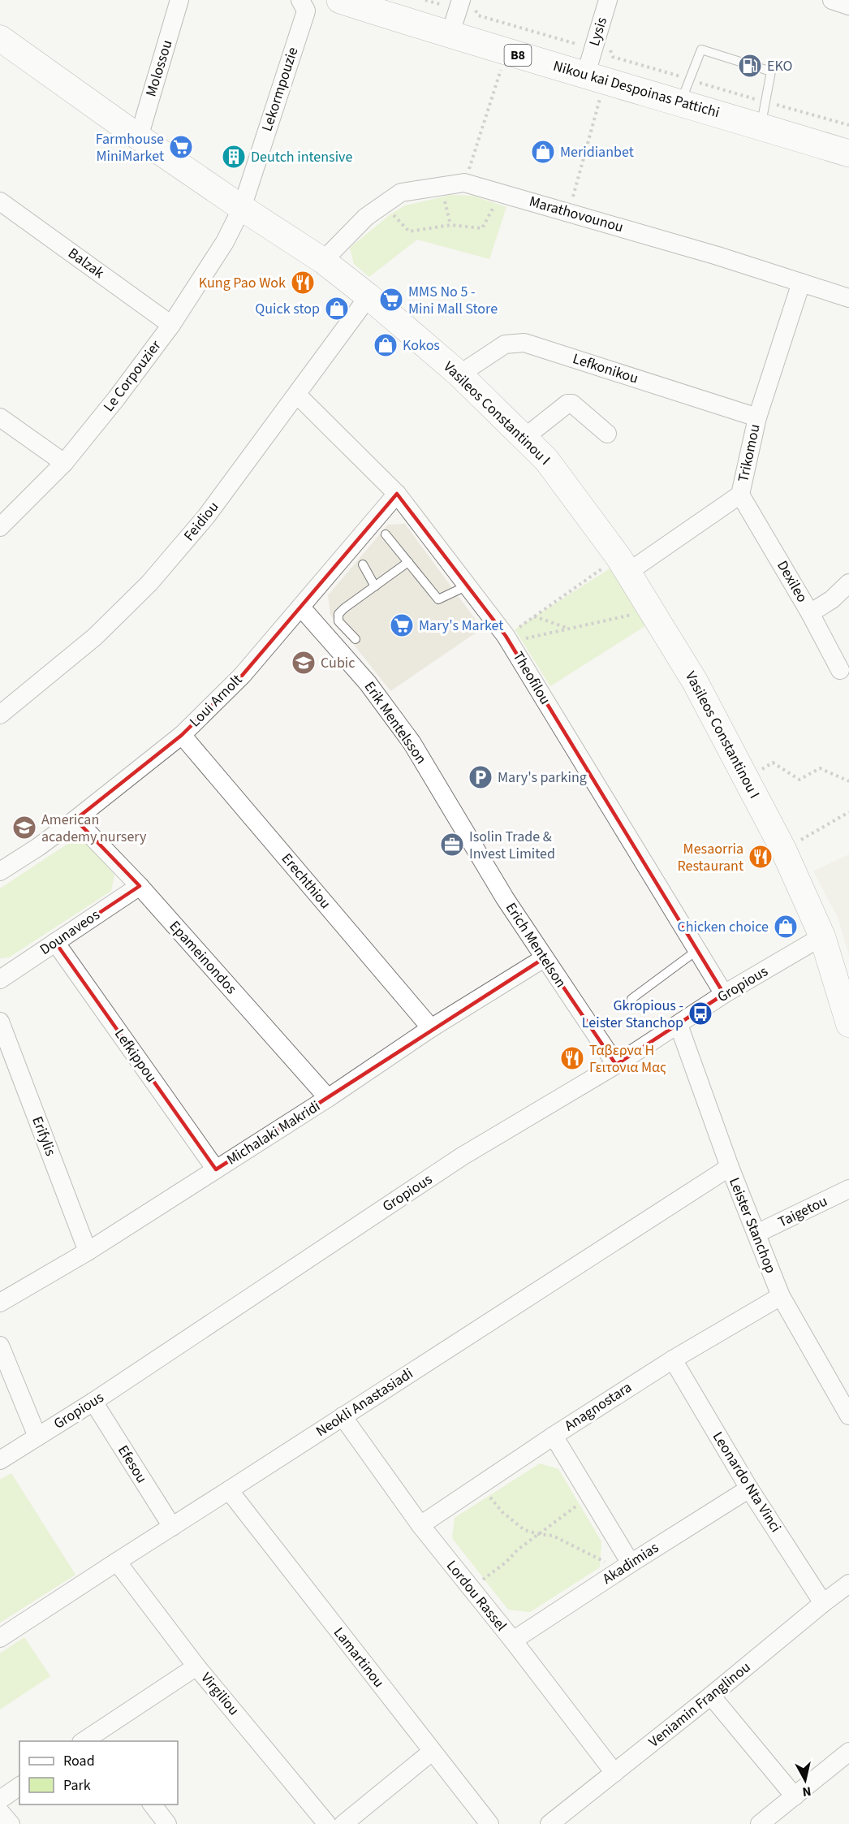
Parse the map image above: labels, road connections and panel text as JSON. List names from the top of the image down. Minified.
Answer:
{"streets":{"main road":["B8","Nikou kai Despoinas Pattichi","Vasileos Constantinou I"],"street":["Lysis","Molossou","Lekormpouzie","Marathovounou","Balzak","Lefkonikou","Le Corpouzier","Trikomou","Feidiou","Dexileo","Theofilou","Loui Arnolt","Erik Mentelsson","Erechthiou","Dounaveos","Erich Mentelson","Epameinondos","Gropious","Lefkippou","Michalaki Makridi","Erifylis","Taigetou","Leister Stanchop","Neokli Anastasiadi","Anagnostara","Efesou","Leonardo Nta Vinci","Akadimias","Lordou Rassel","Lamartinou","Virgiliou","Veniamin Franglinou"]},"crossings":[["Lysis","Nikou kai Despoinas Pattichi"],["Molossou","Vasileos Constantinou I"],["Lekormpouzie","Le Corpouzier"],["Lekormpouzie","Vasileos Constantinou I"],["Marathovounou","Vasileos Constantinou I"],["Marathovounou","Trikomou"],["Balzak","Le Corpouzier"],["Lefkonikou","Vasileos Constantinou I"],["Lefkonikou","Trikomou"],["Le Corpouzier","Vasileos Constantinou I"],["Vasileos Constantinou I","Trikomou"],["Vasileos Constantinou I","Feidiou"],["Vasileos Constantinou I","Gropious"],["Trikomou","Dexileo"],["Feidiou","Theofilou"],["Theofilou","Loui Arnolt"],["Theofilou","Gropious"],["Loui Arnolt","Erik Mentelsson"],["Loui Arnolt","Erechthiou"],["Loui Arnolt","Epameinondos"],["Erik Mentelsson","Erich Mentelson"],["Erechthiou","Michalaki Makridi"],["Dounaveos","Epameinondos"],["Dounaveos","Lefkippou"],["Erich Mentelson","Gropious"],["Erich Mentelson","Michalaki Makridi"],["Epameinondos","Michalaki Makridi"],["Gropious","Leister Stanchop"],["Gropious","Efesou"],["Lefkippou","Michalaki Makridi"],["Michalaki Makridi","Erifylis"],["Taigetou","Leister Stanchop"],["Leister Stanchop","Neokli Anastasiadi"],["Leister Stanchop","Anagnostara"],["Neokli Anastasiadi","Efesou"],["Neokli Anastasiadi","Lordou Rassel"],["Neokli Anastasiadi","Lamartinou"],["Neokli Anastasiadi","Virgiliou"],["Anagnostara","Leonardo Nta Vinci"],["Anagnostara","Lordou Rassel"],["Leonardo Nta Vinci","Akadimias"],["Leonardo Nta Vinci","Veniamin Franglinou"],["Akadimias","Lordou Rassel"],["Lordou Rassel","Veniamin Franglinou"]],"places":{"fuel station":["EKO"],"supermarket":["Farmhouse MiniMarket","MMS No 5 - Mini Mall Store","Mary's Market"],"shop":["Meridianbet","Quick stop","Kokos","Chicken choice"],"building":["Deutch intensive"],"restaurant":["Kung Pao Wok","Mesaorria Restaurant","Ταβερνα Η Γειτονια Μας"],"school or university":["Cubic","American academy nursery"],"parking":["Mary's parking"],"office":["Isolin Trade & Invest Limited"],"bus stop":["Gkropious - Leister Stanchop"]},"legend":["Road","Park"],"north":"bottom"}
